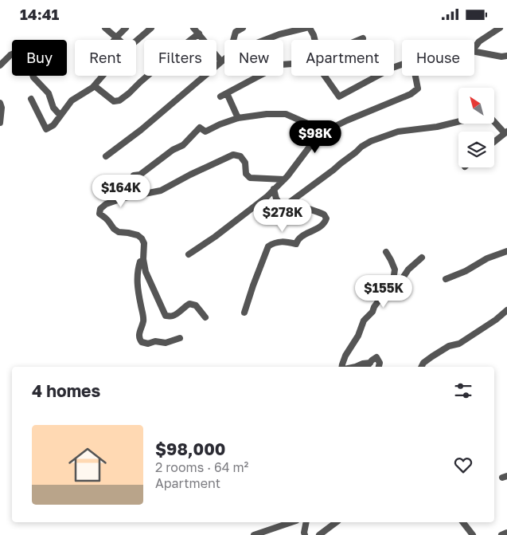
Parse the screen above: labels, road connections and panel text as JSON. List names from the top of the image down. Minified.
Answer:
{"north":"top left","page":{"status":"14:41","chip":["Buy","Rent","Filters","New","Apartment","House"],"price":["$98K","$164K","$278K","$155K"],"heading":"4 homes","list":[{"name":"$98,000","note":"2 rooms · 64 m² · Apartment"}]}}
